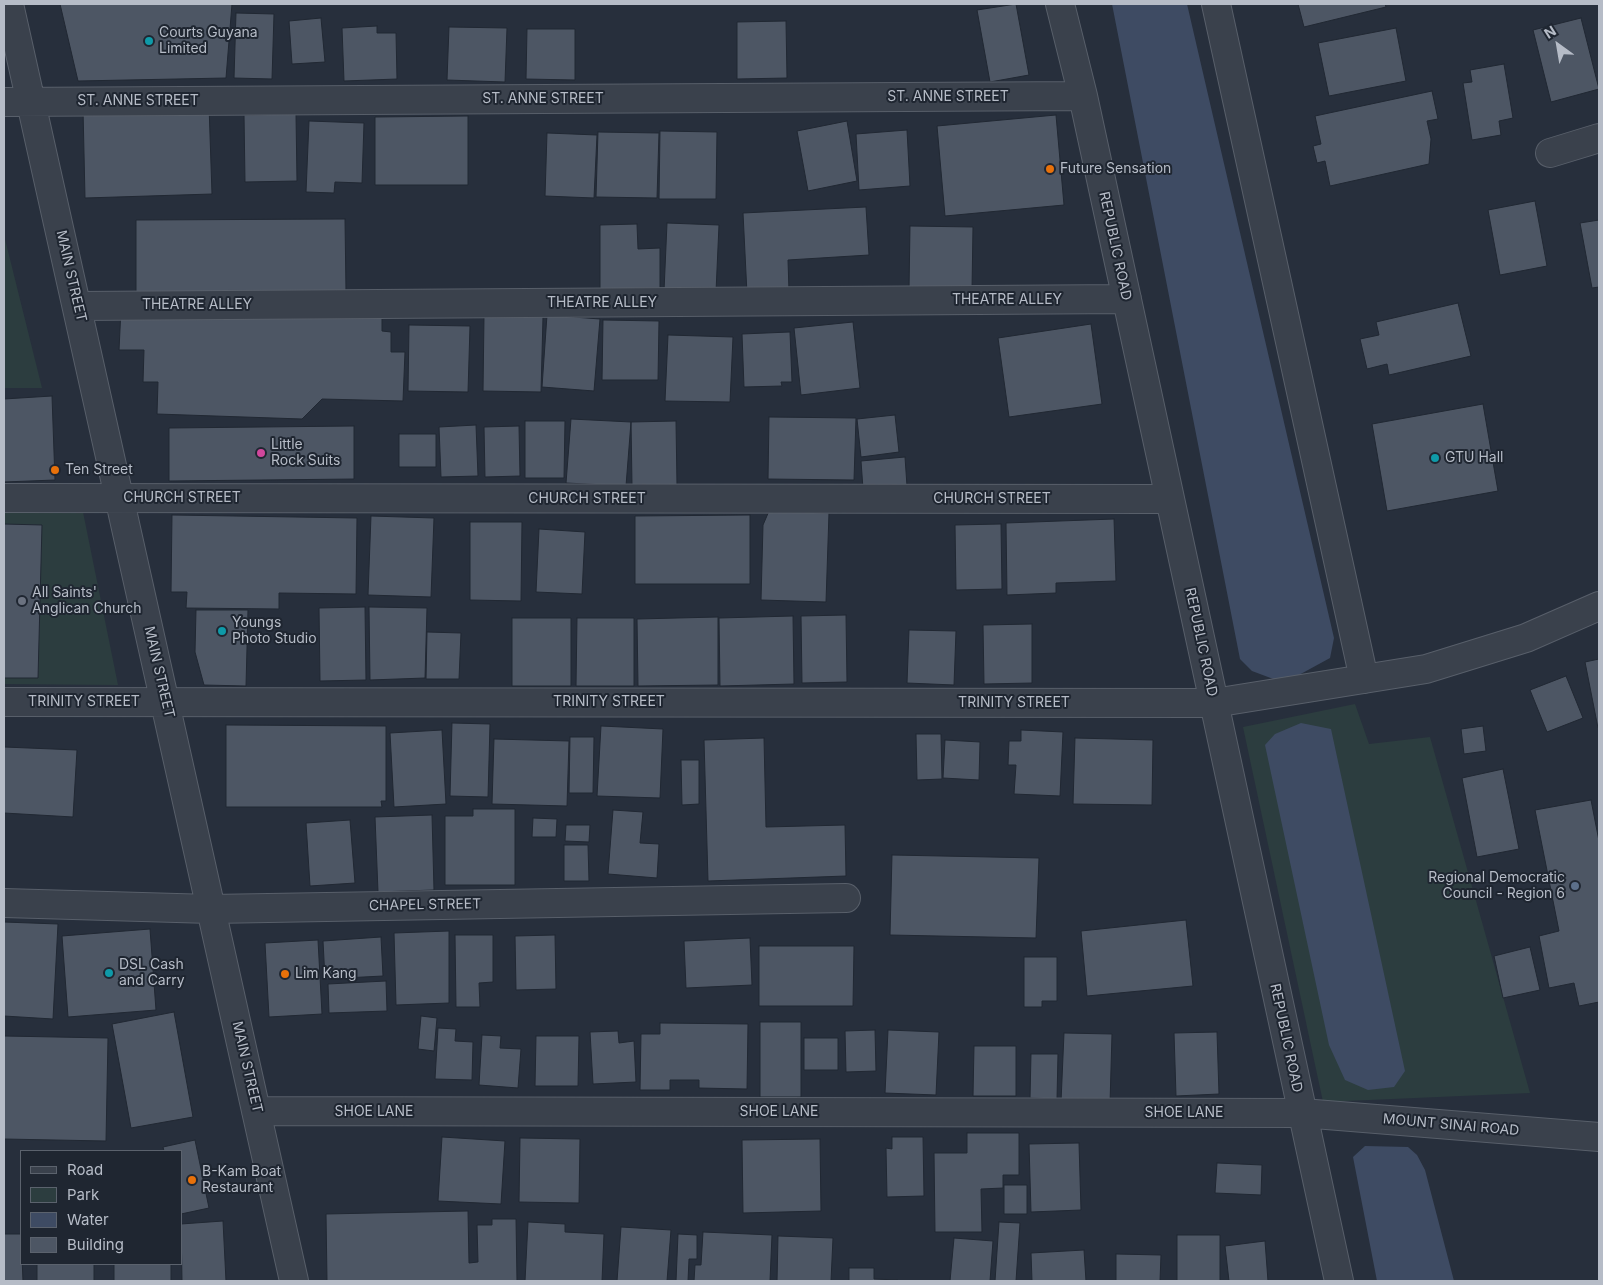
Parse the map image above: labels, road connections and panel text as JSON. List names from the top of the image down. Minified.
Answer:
{"streets":{"street":["ST. ANNE STREET","REPUBLIC ROAD","MAIN STREET","THEATRE ALLEY","CHURCH STREET","TRINITY STREET","CHAPEL STREET","SHOE LANE","MOUNT SINAI ROAD"]},"crossings":[["ST. ANNE STREET","REPUBLIC ROAD"],["ST. ANNE STREET","MAIN STREET"],["REPUBLIC ROAD","THEATRE ALLEY"],["REPUBLIC ROAD","CHURCH STREET"],["REPUBLIC ROAD","TRINITY STREET"],["REPUBLIC ROAD","SHOE LANE"],["REPUBLIC ROAD","MOUNT SINAI ROAD"],["MAIN STREET","THEATRE ALLEY"],["MAIN STREET","CHURCH STREET"],["MAIN STREET","TRINITY STREET"],["MAIN STREET","CHAPEL STREET"],["MAIN STREET","SHOE LANE"],["SHOE LANE","MOUNT SINAI ROAD"]],"places":["Courts Guyana Limited","Future Sensation","Little Rock Suits","GTU Hall","Ten Street","All Saints' Anglican Church","Youngs Photo Studio","Regional Democratic Council - Region 6","DSL Cash and Carry","Lim Kang","B-Kam Boat Restaurant"],"legend":["Road","Park","Water","Building"],"north":"top left"}
